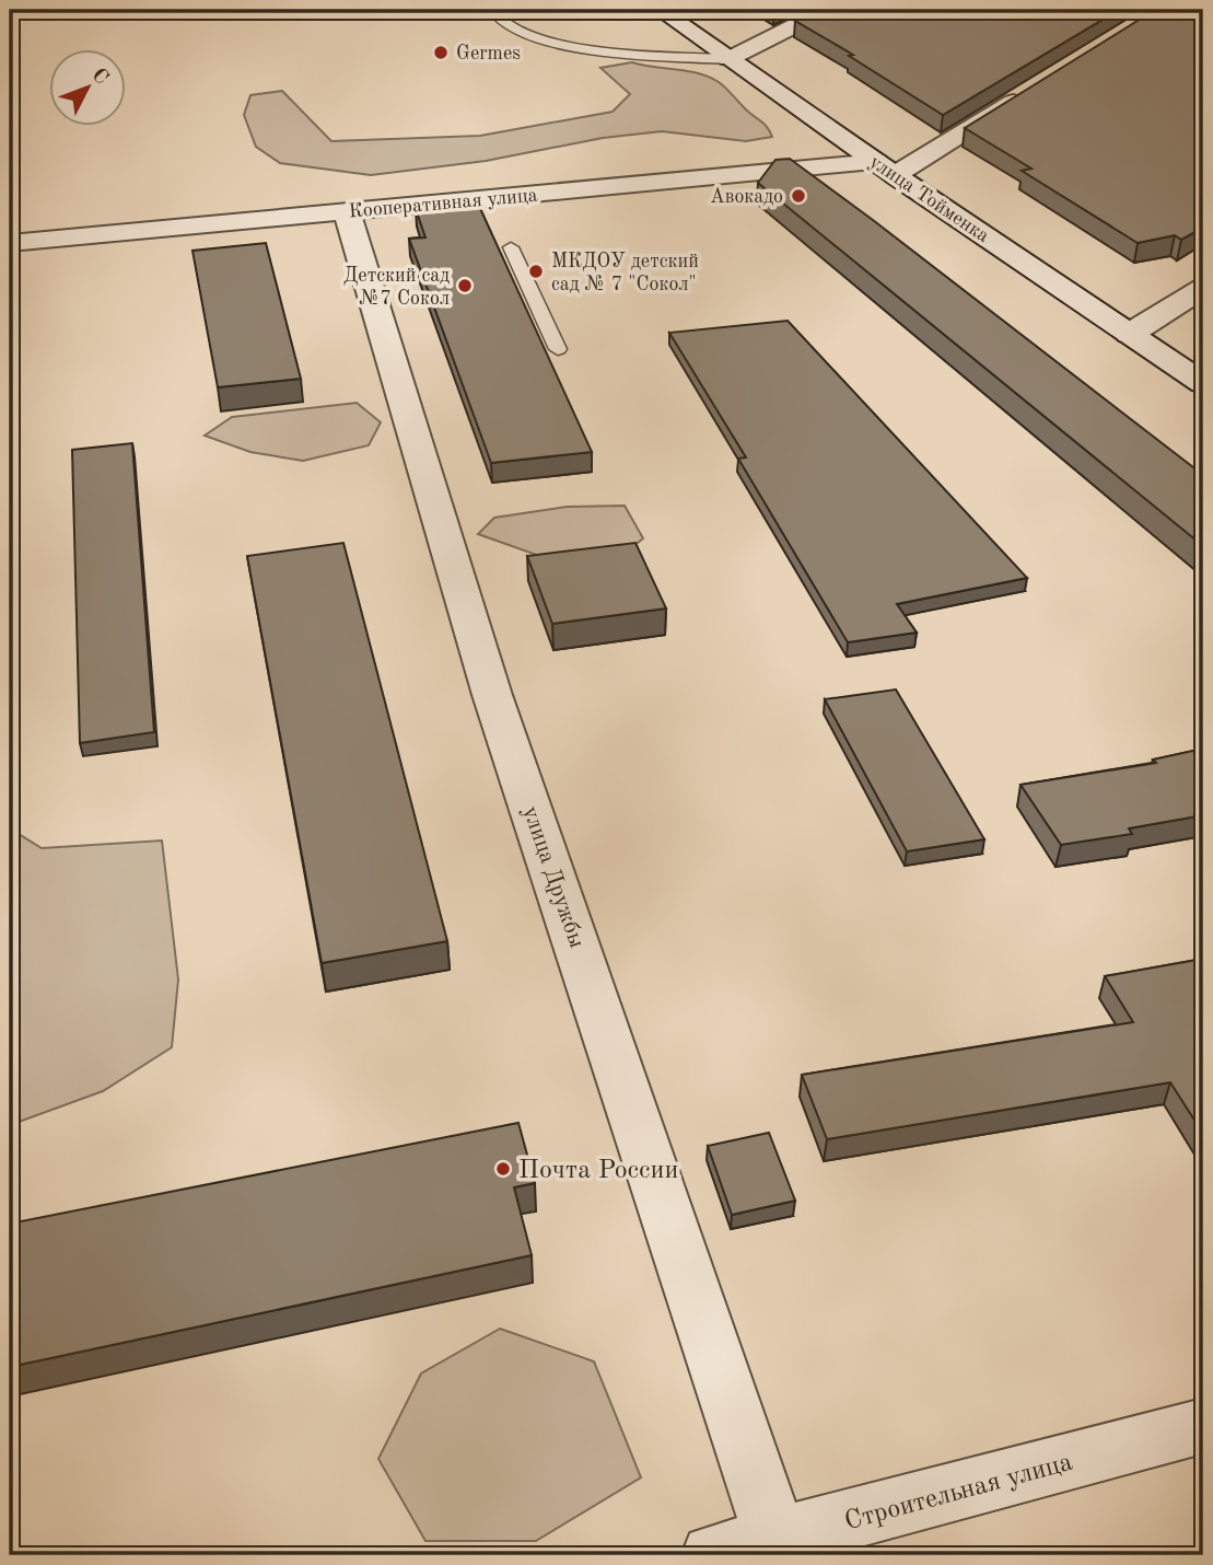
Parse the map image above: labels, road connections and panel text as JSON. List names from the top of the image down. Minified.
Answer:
{"streets":{"street":["улица Тойменка","Кооперативная улица","улица Дружбы","Строительная улица"]},"crossings":[["улица Тойменка","Кооперативная улица"],["Кооперативная улица","улица Дружбы"],["улица Дружбы","Строительная улица"]],"places":["Germes","Авокадо","МКДОУ детский сад № 7 \"Сокол\"","Детский сад №7 Сокол","Почта России"],"north":"top right"}
